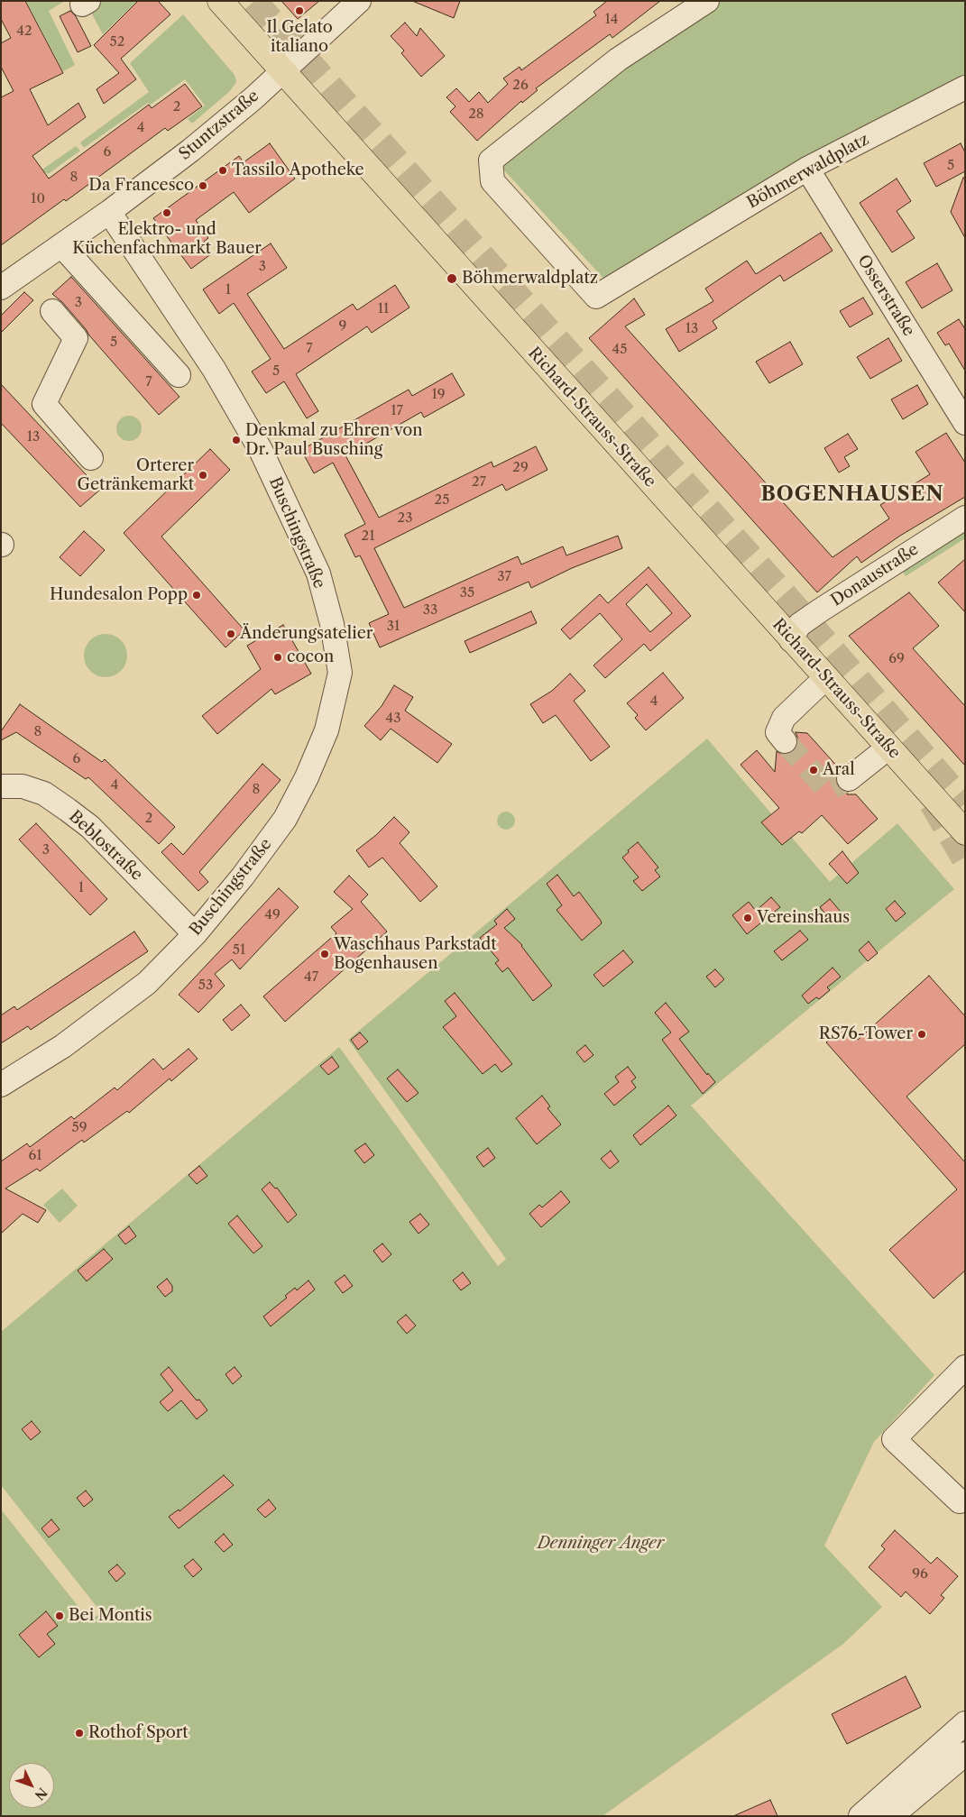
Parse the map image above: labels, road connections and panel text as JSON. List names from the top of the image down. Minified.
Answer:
{"streets":{"main road":["Richard-Strauss-Straße"],"street":["Stuntzstraße","Böhmerwaldplatz","Osserstraße","Buschingstraße","Donaustraße","Beblostraße"]},"crossings":[["Stuntzstraße","Richard-Strauss-Straße"],["Stuntzstraße","Buschingstraße"],["Böhmerwaldplatz","Osserstraße"],["Richard-Strauss-Straße","Donaustraße"],["Buschingstraße","Beblostraße"]],"districts":["BOGENHAUSEN"],"parks":["Denninger Anger"],"places":["Il Gelato italiano","Tassilo Apotheke","Da Francesco","Elektro- und Küchenfachmarkt Bauer","Böhmerwaldplatz","Denkmal zu Ehren von Dr. Paul Busching","Orterer Getränkemarkt","Hundesalon Popp","Änderungsatelier","cocon","Aral","Vereinshaus","Waschhaus Parkstadt Bogenhausen","RS76-Tower","Bei Montis","Rothof Sport"],"house_numbers":["14","42","52","26","2","28","4","6","5","8","10","3","1","3","11","9","13","5","7","45","5","7","19","17","13","29","27","25","23","21","37","35","33","31","69","4","43","8","6","4","8","2","3","1","49","51","47","53","59","61","96"],"north":"bottom right"}
